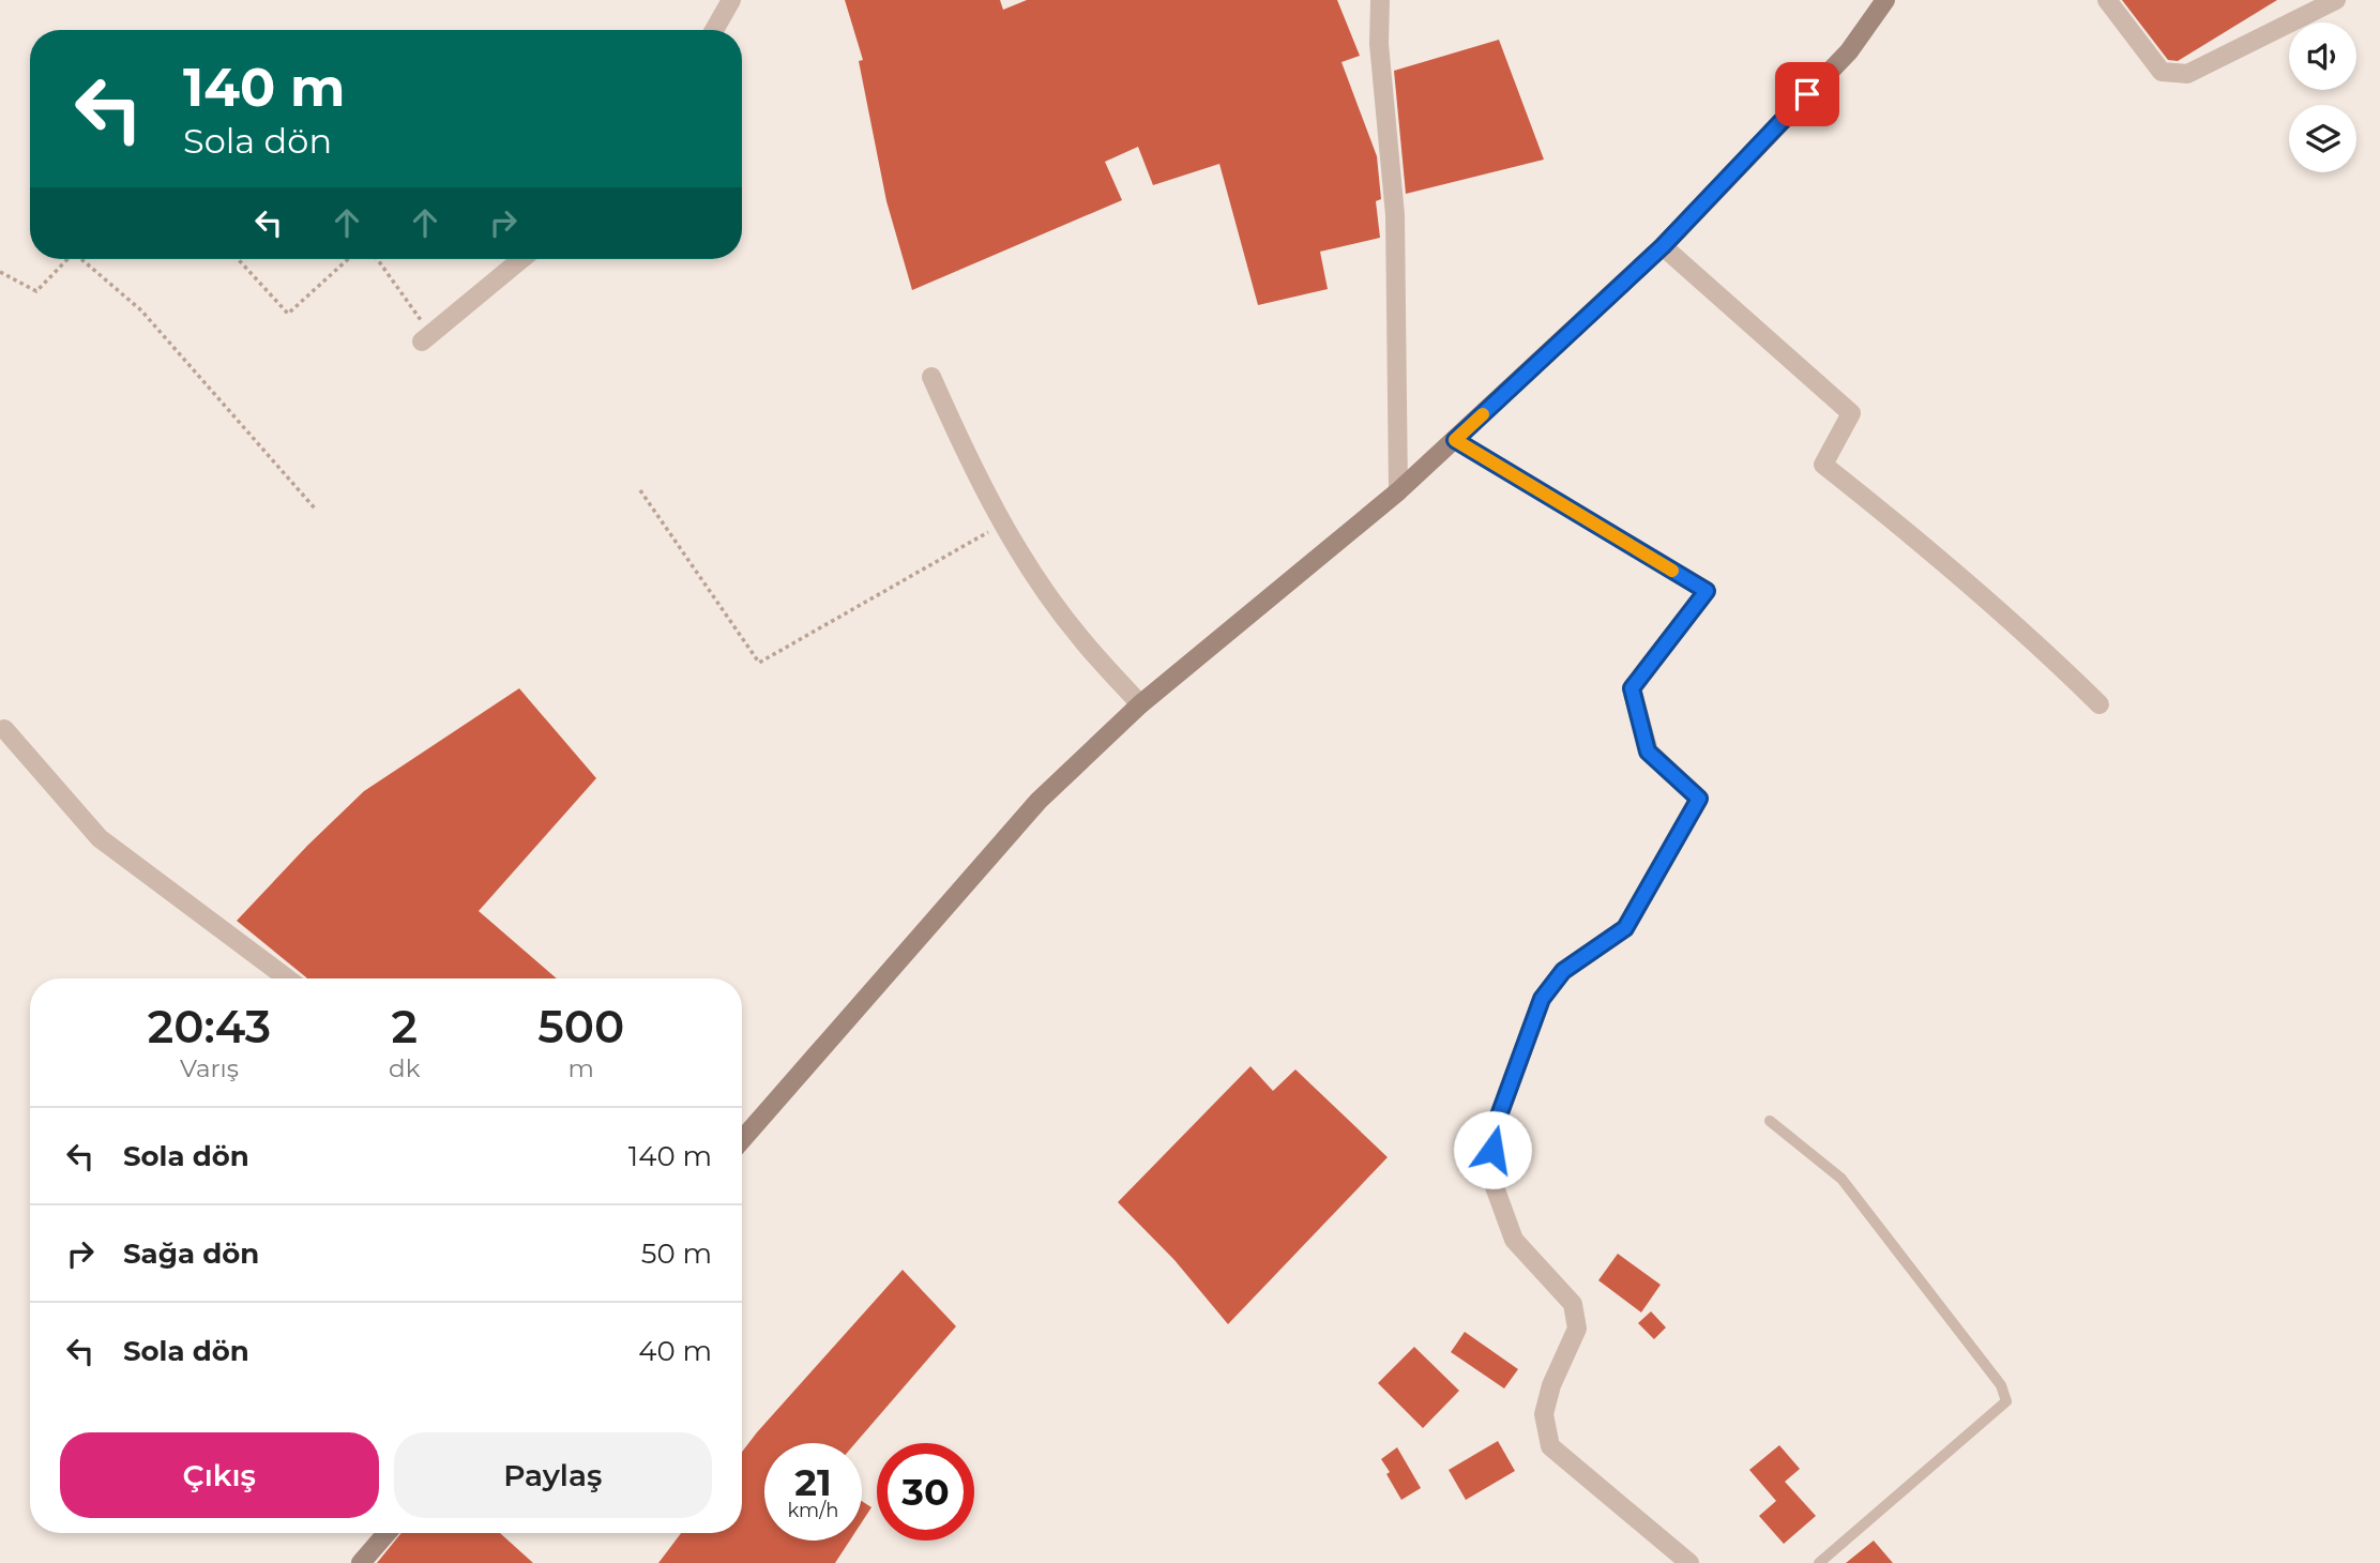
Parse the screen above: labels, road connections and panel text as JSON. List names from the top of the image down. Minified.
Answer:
{"page":{"turn":["140 m","Sola dön"],"eta":["20:43","Varış","2","dk","500","m"],"list":[{"name":"Sola dön","value":"140 m"},{"name":"Sağa dön","value":"50 m"},{"name":"Sola dön","value":"40 m"}],"buttons":["Çıkış","Paylaş"],"speed":"21 km/h","limit":"30"}}
